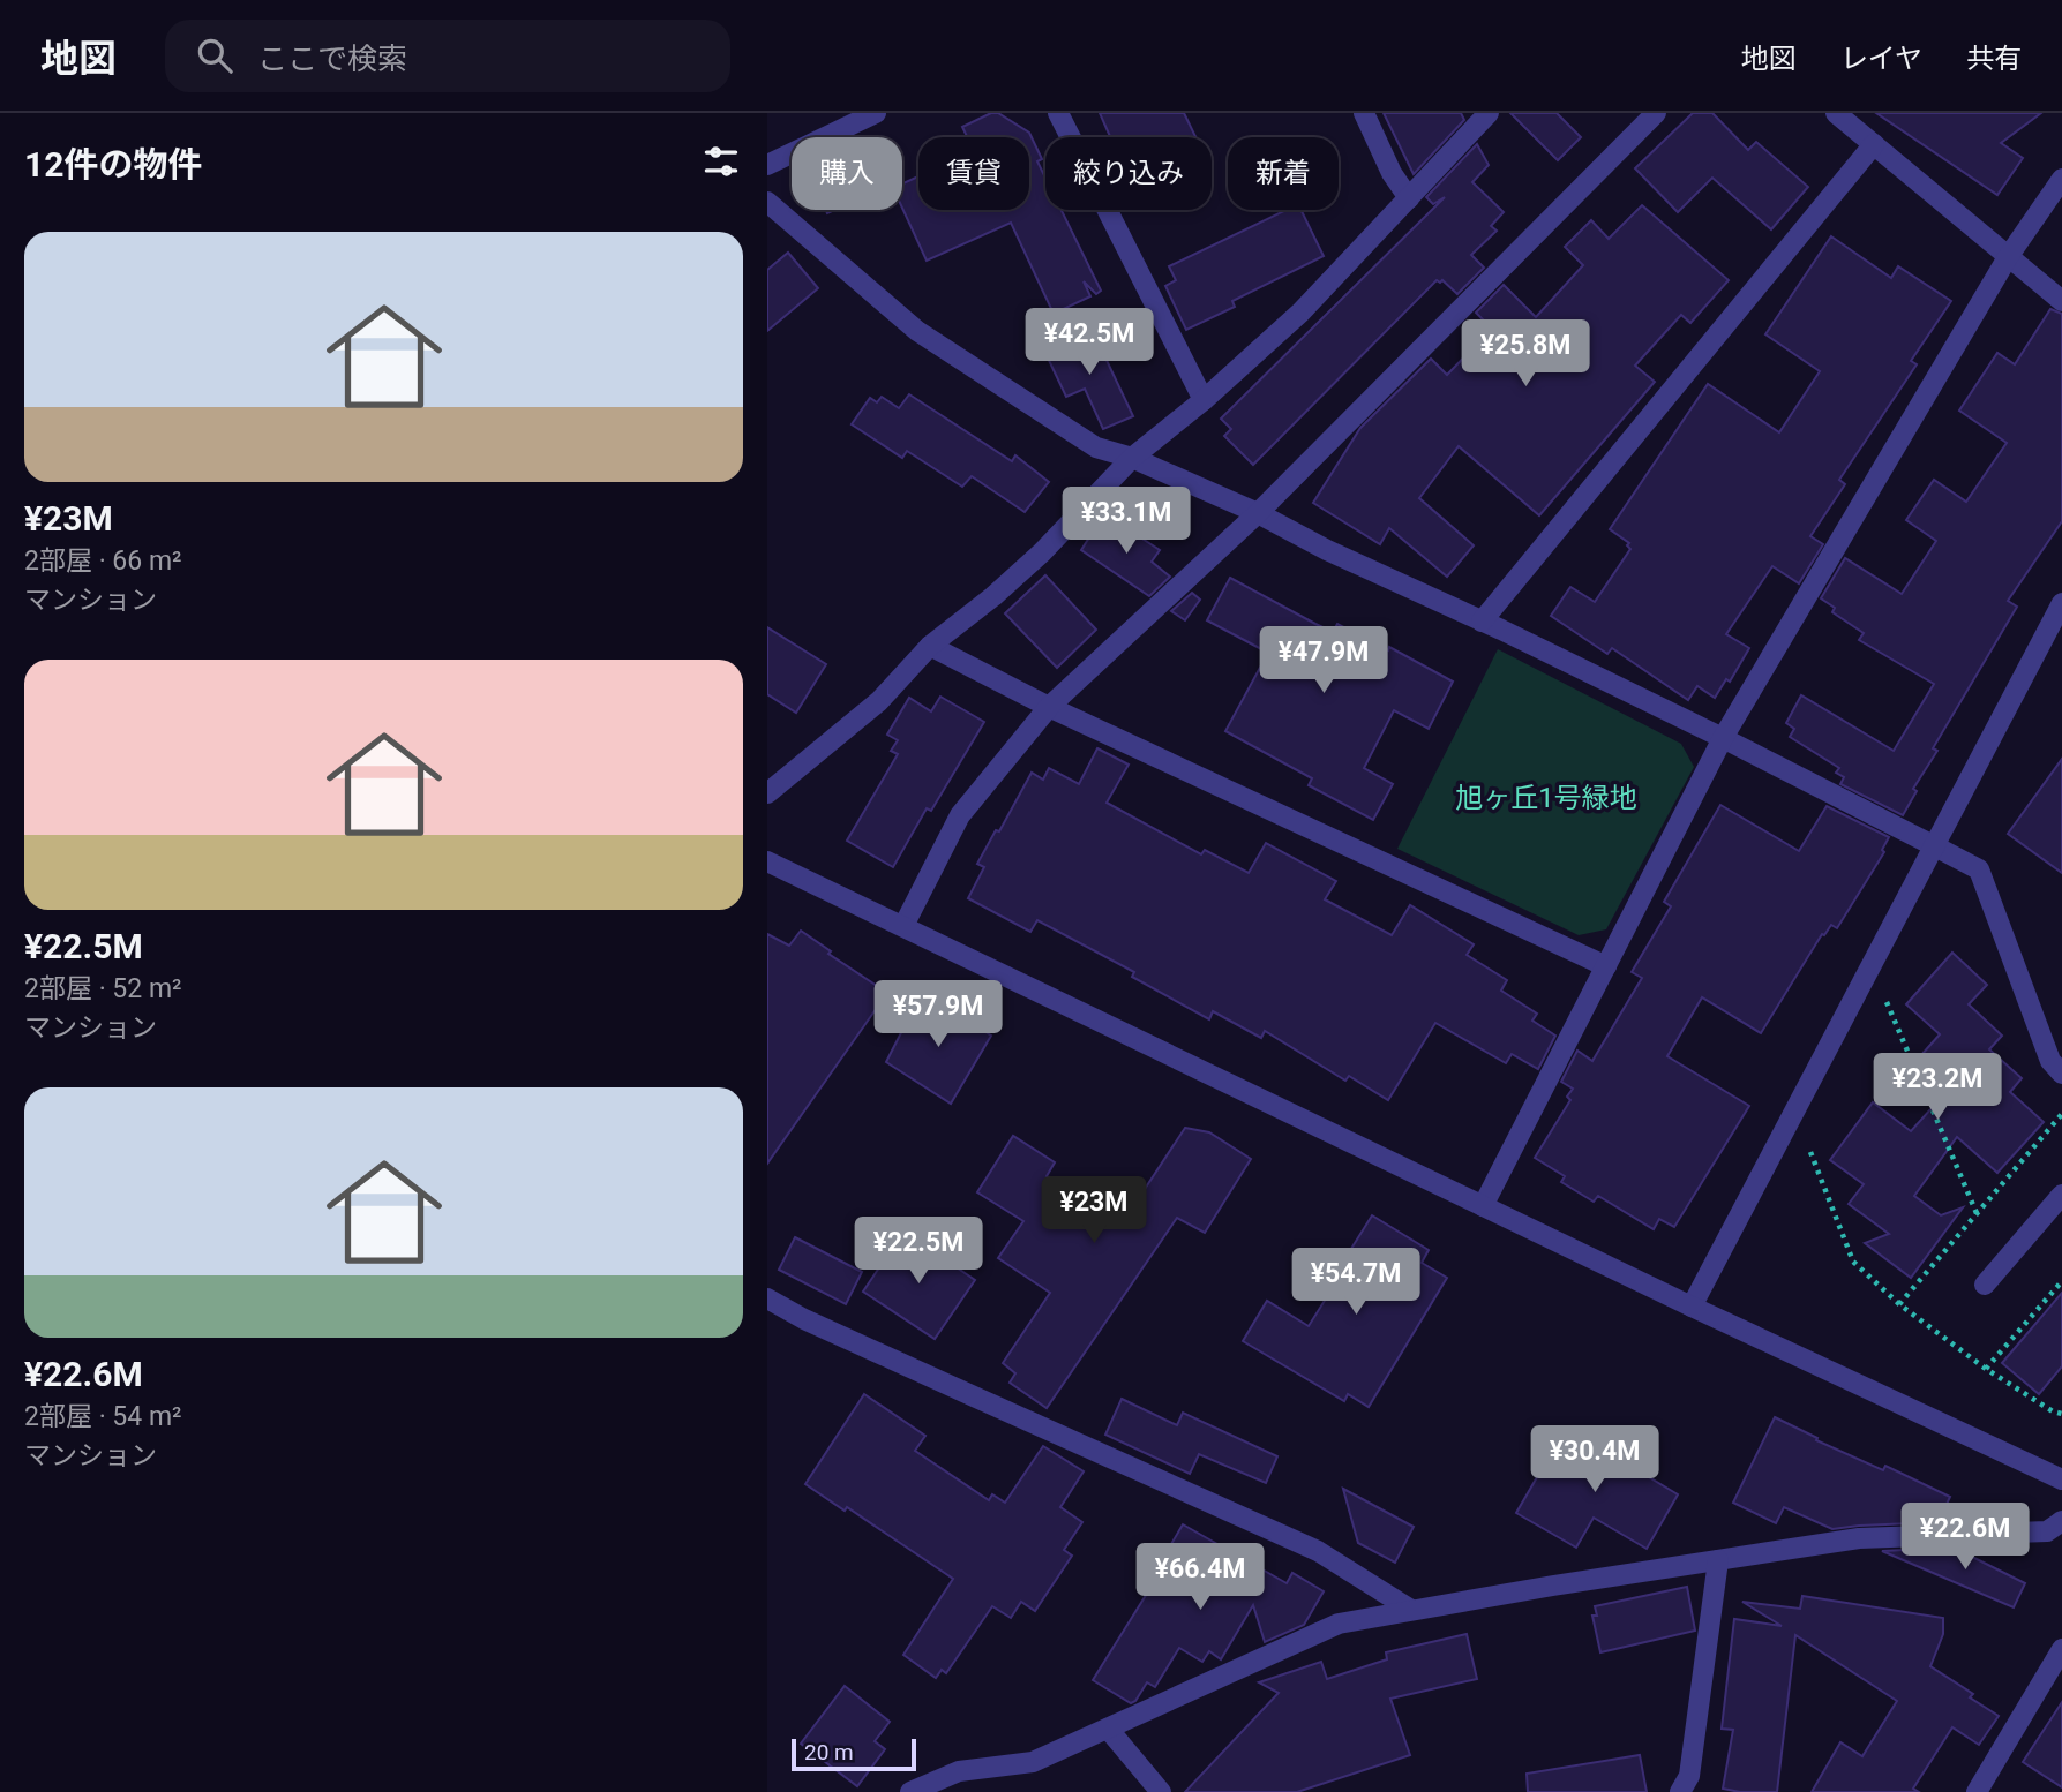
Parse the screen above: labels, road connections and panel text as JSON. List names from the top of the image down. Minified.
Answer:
{"parks":["旭ヶ丘1号緑地"],"scale_bar":"20 m","page":{"header":"地図","search":"ここで検索","nav":["地図","レイヤ","共有"],"heading":"12件の物件","chip":["購入","賃貸","絞り込み","新着"],"list":[{"name":"¥23M","note":"2部屋 · 66 m² · マンション"},{"name":"¥22.5M","note":"2部屋 · 52 m² · マンション"},{"name":"¥22.6M","note":"2部屋 · 54 m² · マンション"}],"price":["¥42.5M","¥25.8M","¥33.1M","¥47.9M","¥57.9M","¥23.2M","¥23M","¥22.5M","¥54.7M","¥30.4M","¥22.6M","¥66.4M"],"scale":"20 m"}}
